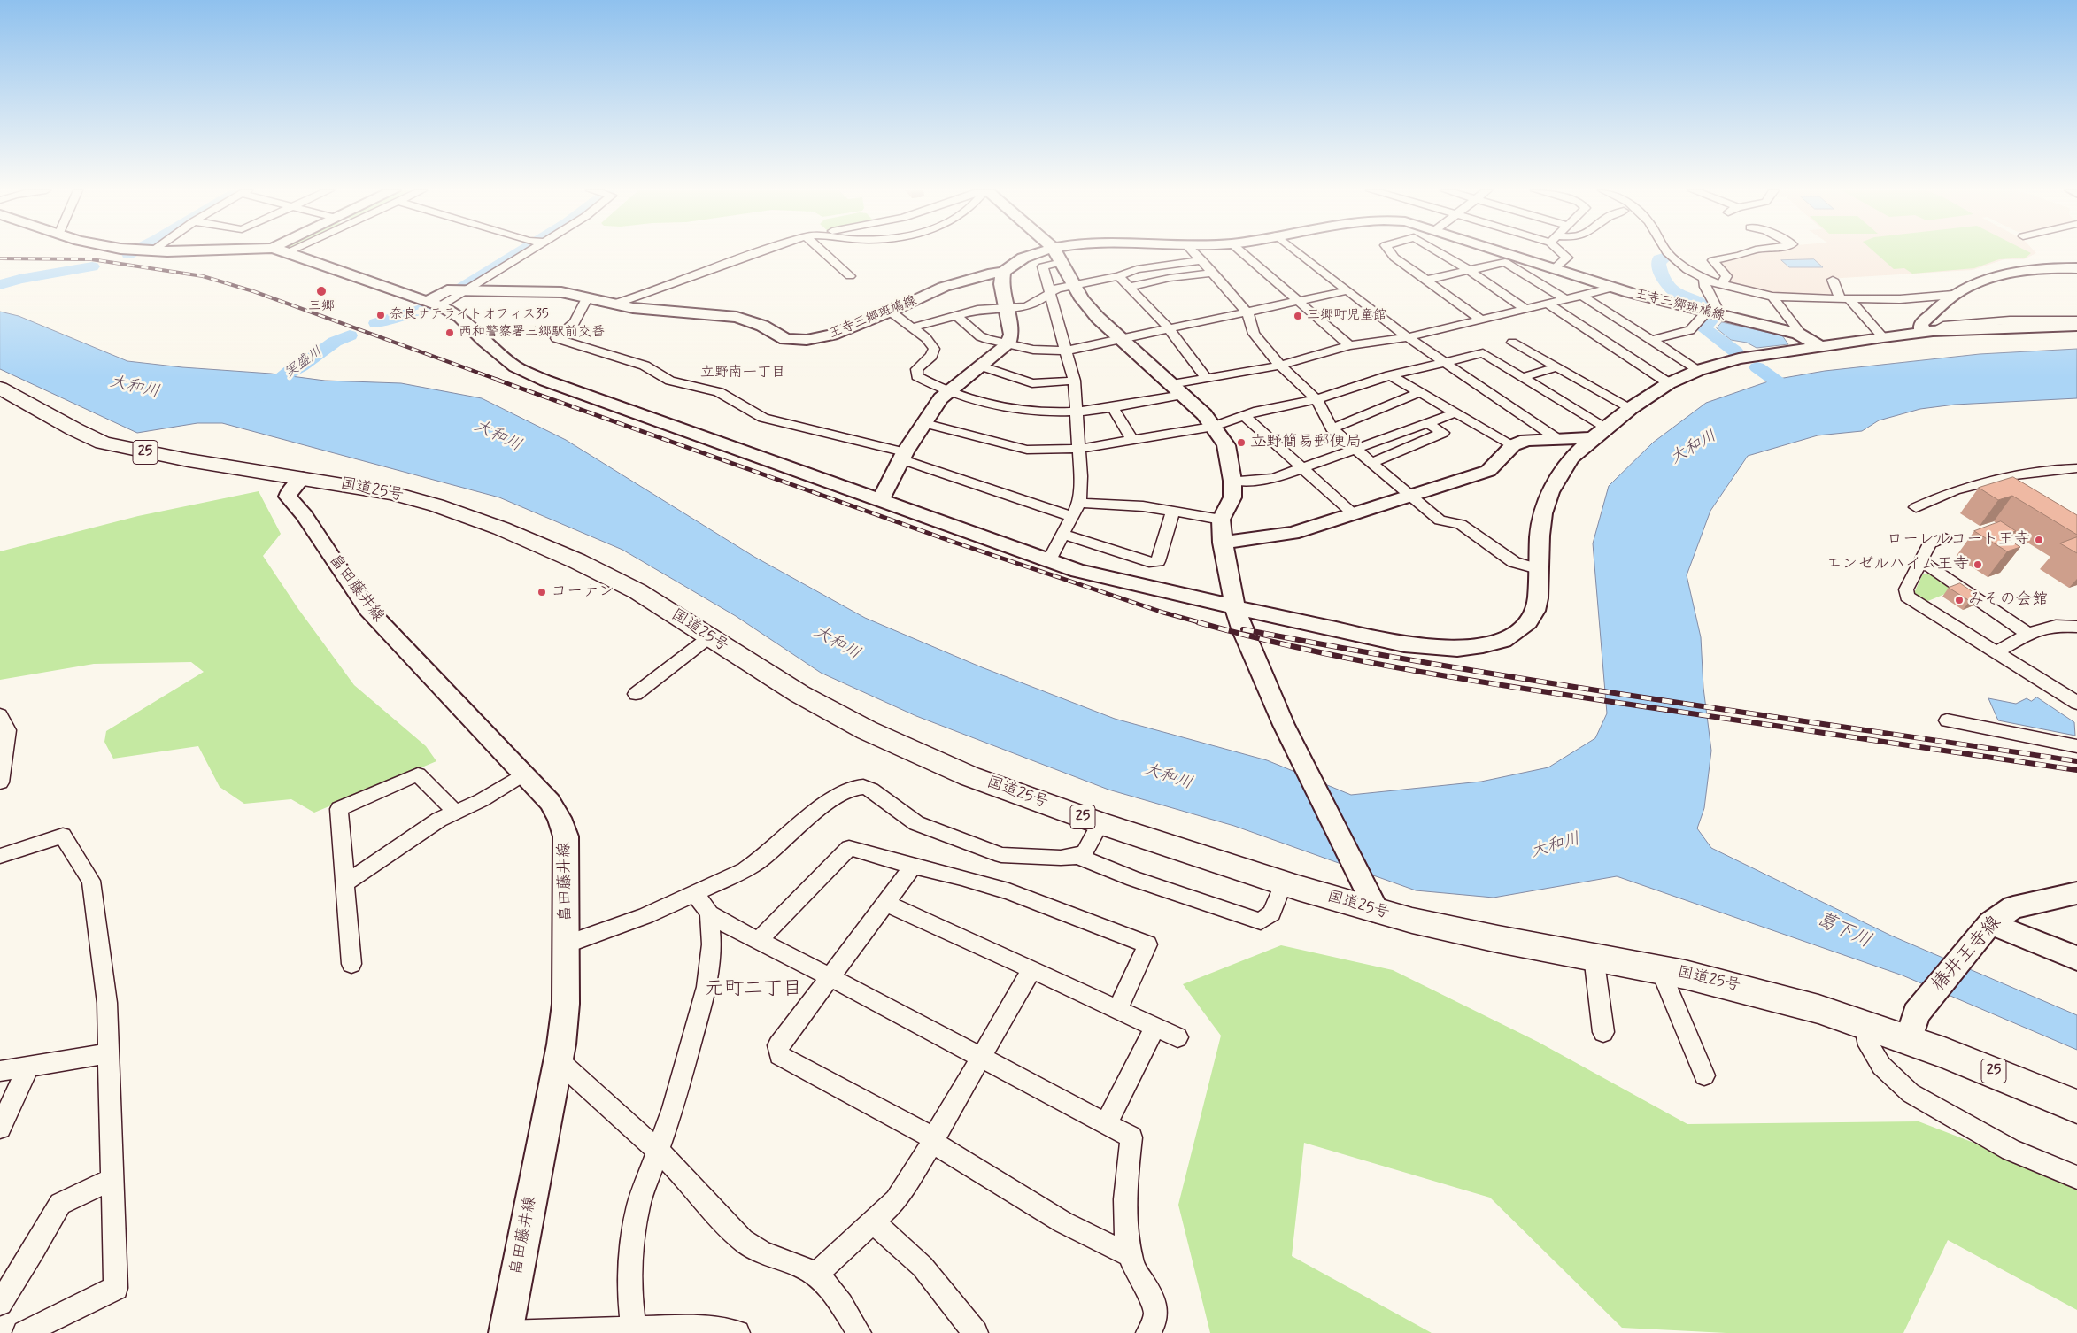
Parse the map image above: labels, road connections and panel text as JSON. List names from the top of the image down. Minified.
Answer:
{"streets":{"highway":["25","国道25号"],"street":["王寺三郷斑鳩線","畠田藤井線","椿井王寺線"]},"crossings":[["国道25号","畠田藤井線"],["国道25号","椿井王寺線"]],"districts":["立野南一丁目","元町二丁目"],"water":["実盛川","大和川","葛下川"],"places":["三郷","奈良サテライトオフィス35","三郷町児童館","西和警察署三郷駅前交番","立野簡易郵便局","ローレルコート王寺","エンゼルハイム王寺","コーナン","みその会館"]}
